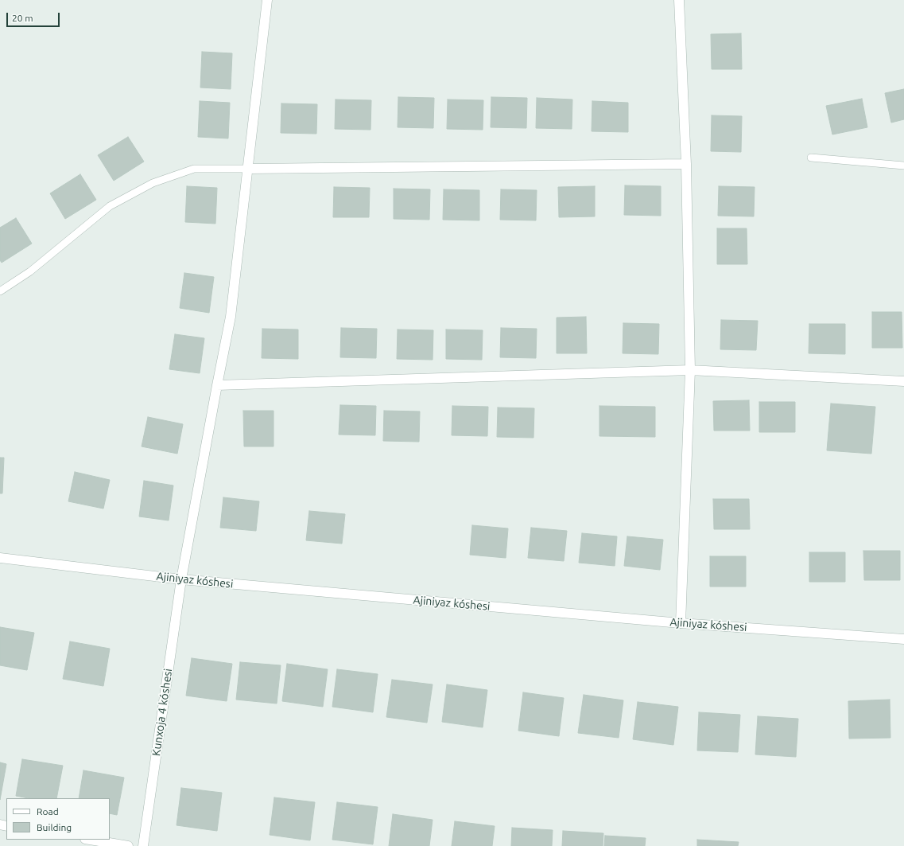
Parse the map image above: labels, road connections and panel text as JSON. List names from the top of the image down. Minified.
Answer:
{"streets":{"street":["Ajiniyaz kóshesi","Kunxoja 4 kóshesi"]},"crossings":[["Ajiniyaz kóshesi","Kunxoja 4 kóshesi"]],"legend":["Road","Building"],"scale_bar":"20 m"}
